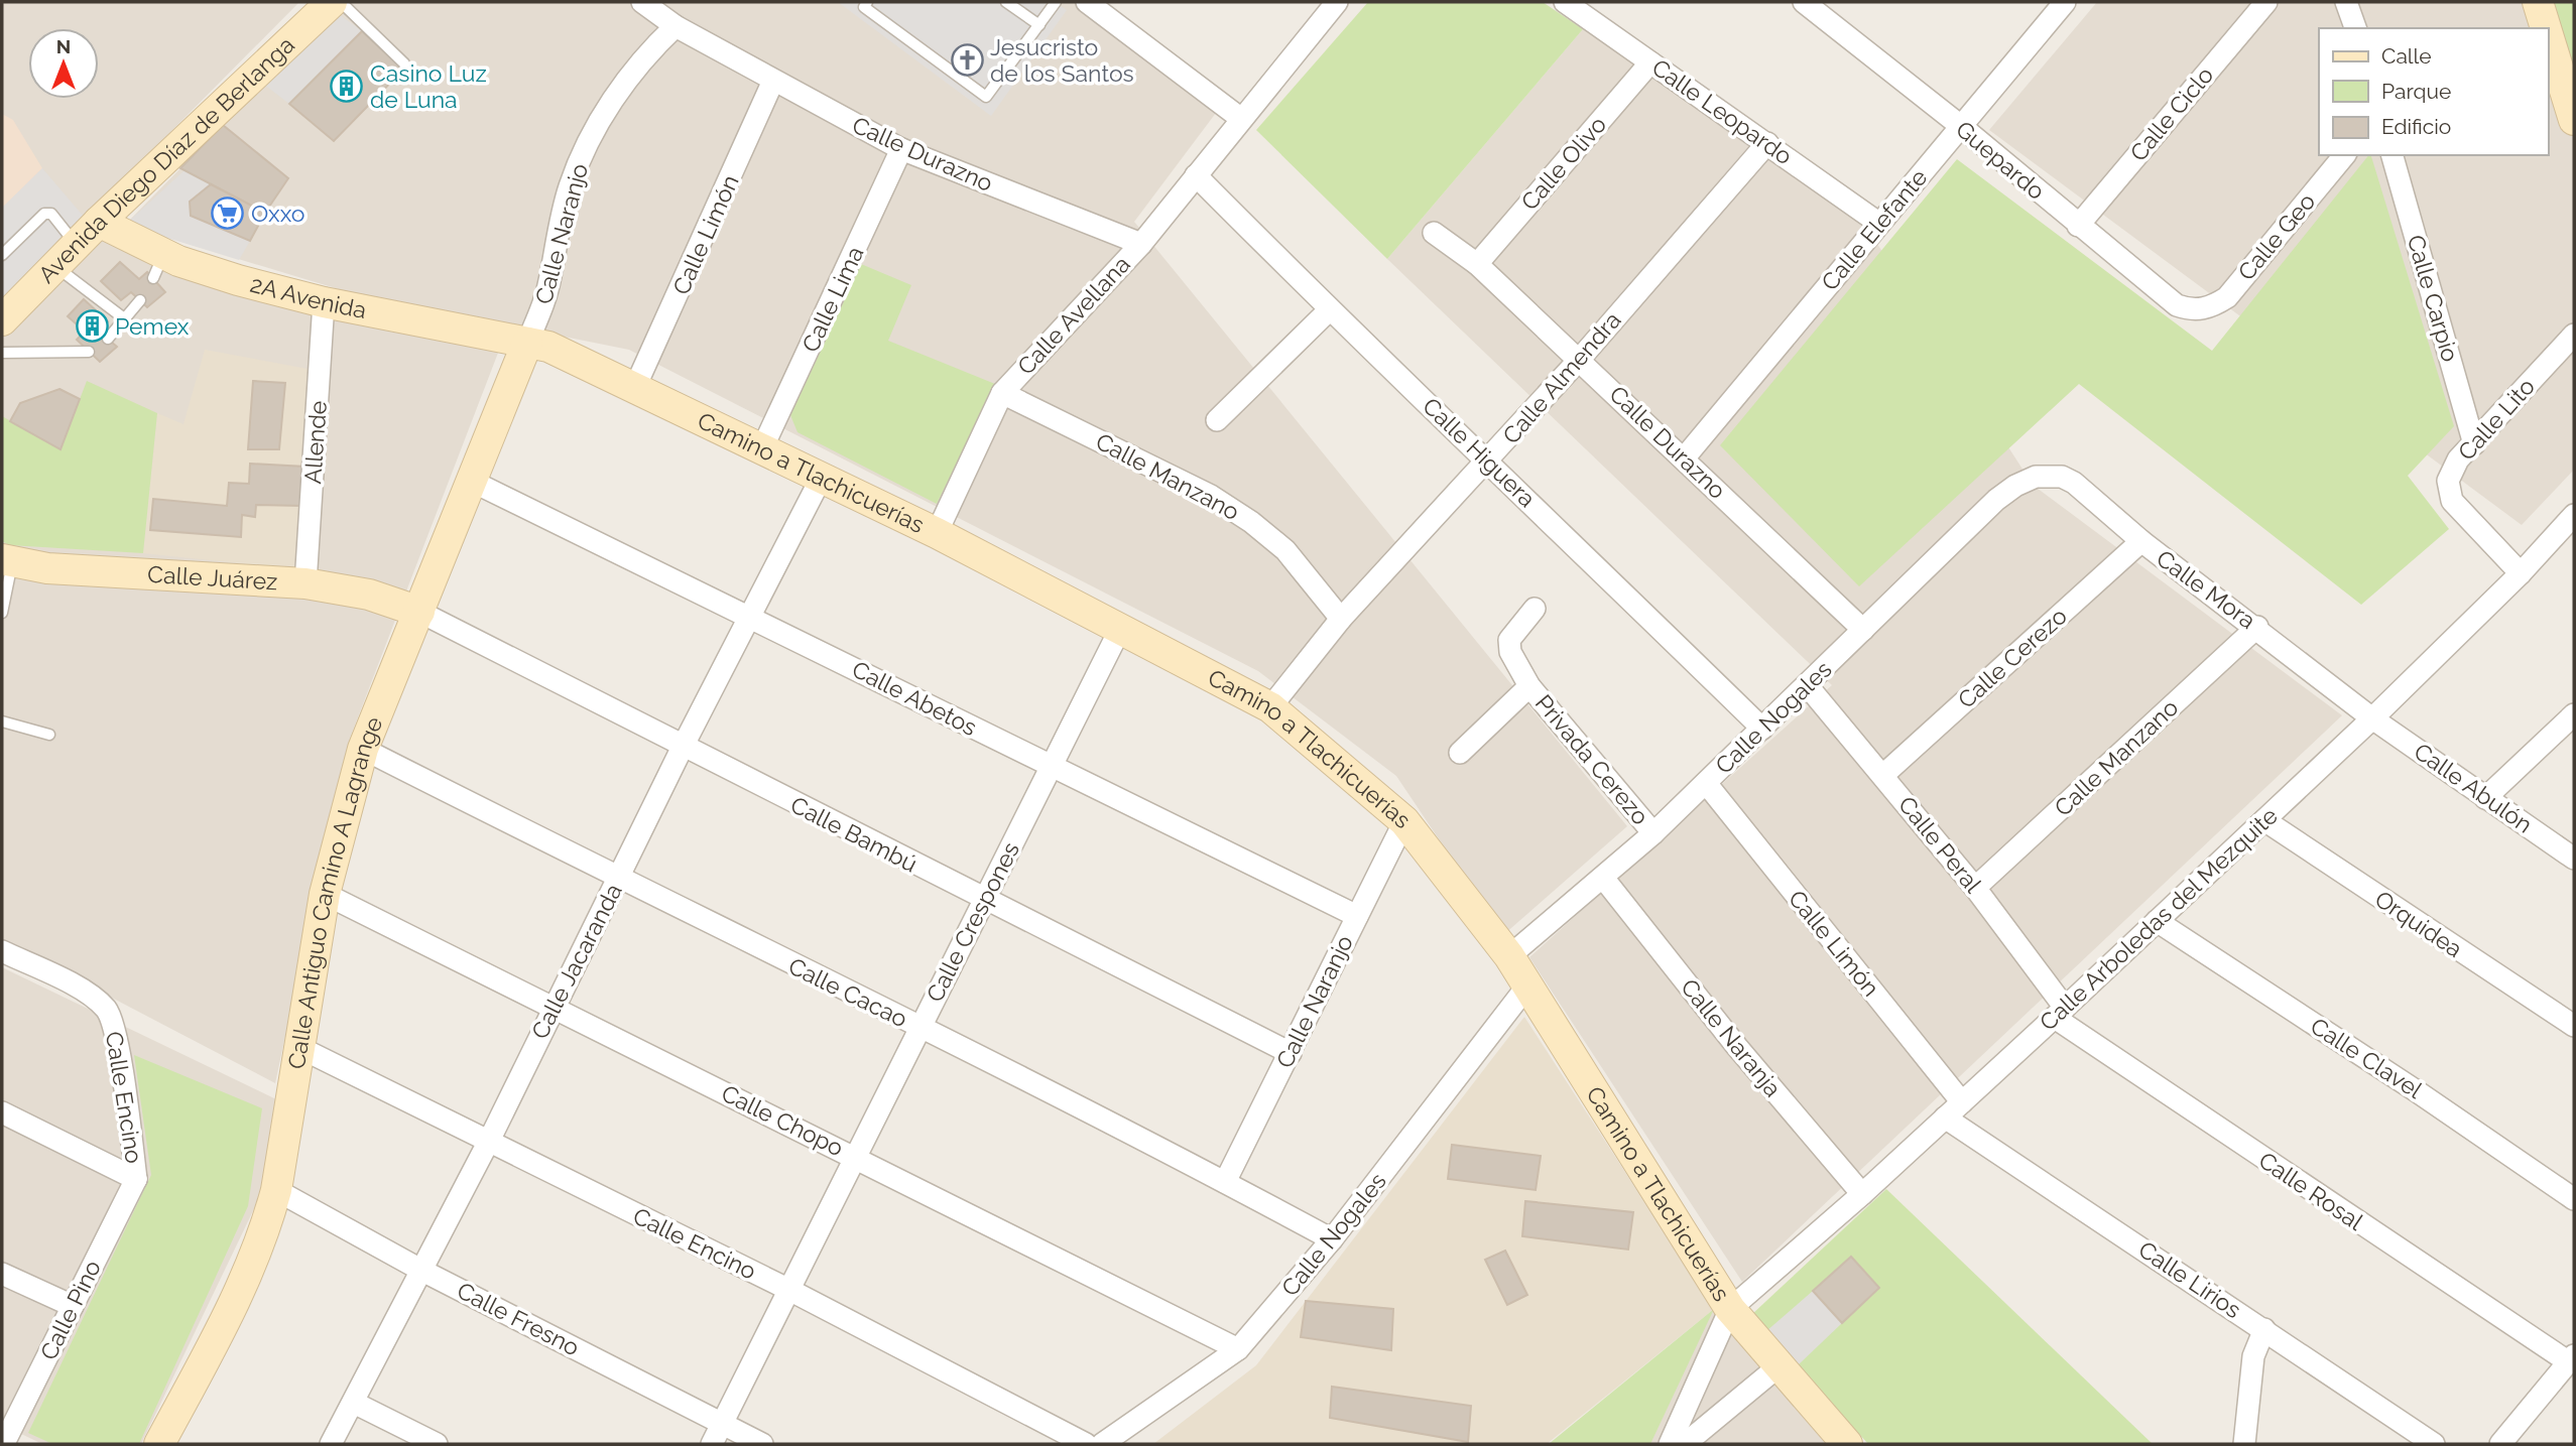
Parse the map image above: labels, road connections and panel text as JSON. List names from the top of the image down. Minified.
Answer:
{"streets":{"street":["Calle Leopardo","Calle Ciclo","Calle Durazno","Avenida Diego Díaz de Berlanga","Guepardo","Calle Olivo","Calle Elefante","Calle Naranjo","Calle Limón","Calle Geo","2A Avenida","Calle Carpio","Calle Lima","Calle Avellana","Calle Almendra","Calle Lito","Allende","Calle Higuera","Camino a Tlachicuerías","Calle Manzano","Calle Juárez","Calle Mora","Calle Cerezo","Calle Abetos","Calle Nogales","Privada Cerezo","Calle Abulón","Calle Bambú","Calle Peral","Calle Antiguo Camino A Lagrange","Calle Arboledas del Mezquite","Calle Crespones","Orquidea","Calle Jacaranda","Calle Cacao","Calle Naranja","Calle Clavel","Calle Encino","Calle Chopo","Calle Rosal","Calle Lirios","Calle Pino","Calle Fresno"]},"crossings":[["Calle Leopardo","Calle Olivo"],["Calle Leopardo","Calle Elefante"],["Calle Leopardo","Calle Almendra"],["Calle Ciclo","Guepardo"],["Calle Durazno","Calle Olivo"],["Calle Durazno","Calle Elefante"],["Calle Durazno","Calle Naranjo"],["Calle Durazno","Calle Limón"],["Calle Durazno","Calle Lima"],["Calle Durazno","Calle Avellana"],["Calle Durazno","Calle Almendra"],["Calle Durazno","Calle Nogales"],["Avenida Diego Díaz de Berlanga","2A Avenida"],["Guepardo","Calle Elefante"],["Guepardo","Calle Geo"],["Calle Naranjo","2A Avenida"],["Calle Naranjo","Camino a Tlachicuerías"],["Calle Naranjo","Calle Abetos"],["Calle Naranjo","Calle Bambú"],["Calle Naranjo","Calle Antiguo Camino A Lagrange"],["Calle Naranjo","Calle Cacao"],["Calle Limón","Camino a Tlachicuerías"],["Calle Limón","Calle Nogales"],["Calle Limón","Calle Arboledas del Mezquite"],["2A Avenida","Allende"],["2A Avenida","Camino a Tlachicuerías"],["2A Avenida","Calle Antiguo Camino A Lagrange"],["Calle Carpio","Calle Lito"],["Calle Lima","Camino a Tlachicuerías"],["Calle Avellana","Calle Higuera"],["Calle Avellana","Camino a Tlachicuerías"],["Calle Avellana","Calle Manzano"],["Calle Almendra","Calle Higuera"],["Calle Almendra","Camino a Tlachicuerías"],["Calle Almendra","Calle Manzano"],["Calle Lito","Calle Arboledas del Mezquite"],["Allende","Calle Juárez"],["Calle Higuera","Calle Nogales"],["Camino a Tlachicuerías","Calle Nogales"],["Camino a Tlachicuerías","Calle Antiguo Camino A Lagrange"],["Camino a Tlachicuerías","Calle Arboledas del Mezquite"],["Camino a Tlachicuerías","Calle Crespones"],["Camino a Tlachicuerías","Calle Jacaranda"],["Calle Manzano","Calle Mora"],["Calle Manzano","Calle Peral"],["Calle Juárez","Calle Bambú"],["Calle Juárez","Calle Antiguo Camino A Lagrange"],["Calle Mora","Calle Cerezo"],["Calle Mora","Calle Nogales"],["Calle Mora","Calle Abulón"],["Calle Mora","Calle Arboledas del Mezquite"],["Calle Cerezo","Calle Peral"],["Calle Abetos","Calle Antiguo Camino A Lagrange"],["Calle Abetos","Calle Crespones"],["Calle Abetos","Calle Jacaranda"],["Calle Nogales","Privada Cerezo"],["Calle Nogales","Calle Peral"],["Calle Nogales","Calle Cacao"],["Calle Nogales","Calle Naranja"],["Calle Nogales","Calle Chopo"],["Calle Abulón","Calle Arboledas del Mezquite"],["Calle Bambú","Calle Antiguo Camino A Lagrange"],["Calle Bambú","Calle Crespones"],["Calle Bambú","Calle Jacaranda"],["Calle Peral","Calle Arboledas del Mezquite"],["Calle Peral","Calle Rosal"],["Calle Antiguo Camino A Lagrange","Calle Cacao"],["Calle Antiguo Camino A Lagrange","Calle Encino"],["Calle Antiguo Camino A Lagrange","Calle Chopo"],["Calle Antiguo Camino A Lagrange","Calle Fresno"],["Calle Arboledas del Mezquite","Orquidea"],["Calle Arboledas del Mezquite","Calle Naranja"],["Calle Arboledas del Mezquite","Calle Clavel"],["Calle Arboledas del Mezquite","Calle Rosal"],["Calle Arboledas del Mezquite","Calle Lirios"],["Calle Crespones","Calle Cacao"],["Calle Crespones","Calle Encino"],["Calle Crespones","Calle Chopo"],["Calle Crespones","Calle Fresno"],["Calle Jacaranda","Calle Cacao"],["Calle Jacaranda","Calle Encino"],["Calle Jacaranda","Calle Chopo"],["Calle Jacaranda","Calle Fresno"],["Calle Encino","Calle Pino"]],"places":{"church":["Jesucristo de los Santos"],"building":["Casino Luz de Luna","Pemex"],"supermarket":["Oxxo"]},"legend":["Calle","Parque","Edificio"],"north":"top"}
